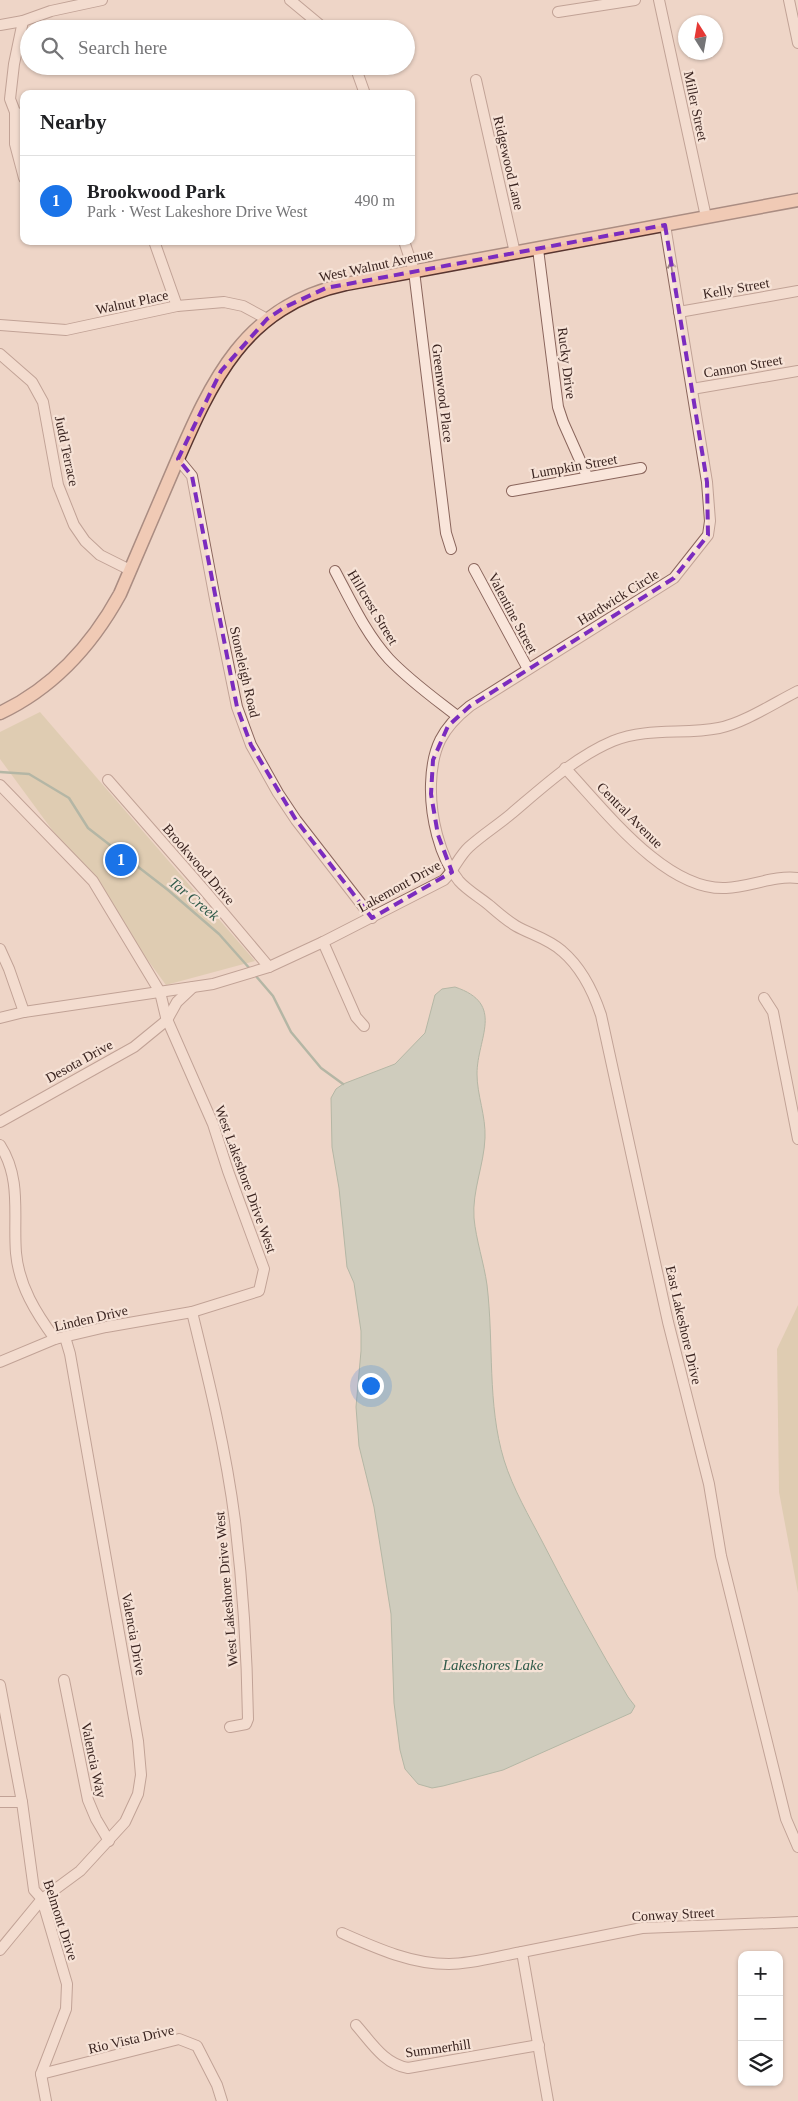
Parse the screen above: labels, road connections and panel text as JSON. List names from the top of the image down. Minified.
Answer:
{"streets":{"main road":["West Walnut Avenue"],"street":["Miller Street","Ridgewood Lane","Kelly Street","Walnut Place","Rucky Drive","Cannon Street","Greenwood Place","Judd Terrace","Lumpkin Street","Hardwick Circle","Hillcrest Street","Valentine Street","Stoneleigh Road","Central Avenue","Brookwood Drive","Lakemont Drive","Desota Drive","West Lakeshore Drive West","Linden Drive","East Lakeshore Drive","Valencia Drive","Valencia Way","Conway Street","Belmont Drive","Rio Vista Drive","Summerhill"]},"crossings":[["Miller Street","West Walnut Avenue"],["Ridgewood Lane","West Walnut Avenue"],["West Walnut Avenue","Walnut Place"],["West Walnut Avenue","Rucky Drive"],["West Walnut Avenue","Greenwood Place"],["West Walnut Avenue","Judd Terrace"],["West Walnut Avenue","Hardwick Circle"],["West Walnut Avenue","Stoneleigh Road"],["Kelly Street","Hardwick Circle"],["Rucky Drive","Lumpkin Street"],["Cannon Street","Hardwick Circle"],["Hardwick Circle","Hillcrest Street"],["Hardwick Circle","Valentine Street"],["Hardwick Circle","Lakemont Drive"],["Hardwick Circle","East Lakeshore Drive"],["Stoneleigh Road","Lakemont Drive"],["Central Avenue","Lakemont Drive"],["Brookwood Drive","Lakemont Drive"],["Lakemont Drive","West Lakeshore Drive West"],["Lakemont Drive","East Lakeshore Drive"],["Desota Drive","West Lakeshore Drive West"],["West Lakeshore Drive West","Linden Drive"],["Linden Drive","Valencia Drive"],["Valencia Drive","Valencia Way"],["Valencia Drive","Belmont Drive"],["Belmont Drive","Rio Vista Drive"]],"water":["Tar Creek","Lakeshores Lake"],"north":"top","page":{"search":"Search here","heading":"Nearby","list":[{"mark":"1","name":"Brookwood Park","note":"Park · West Lakeshore Drive West","value":"490 m"}],"pins":"1","map_buttons":["+","−"]}}
